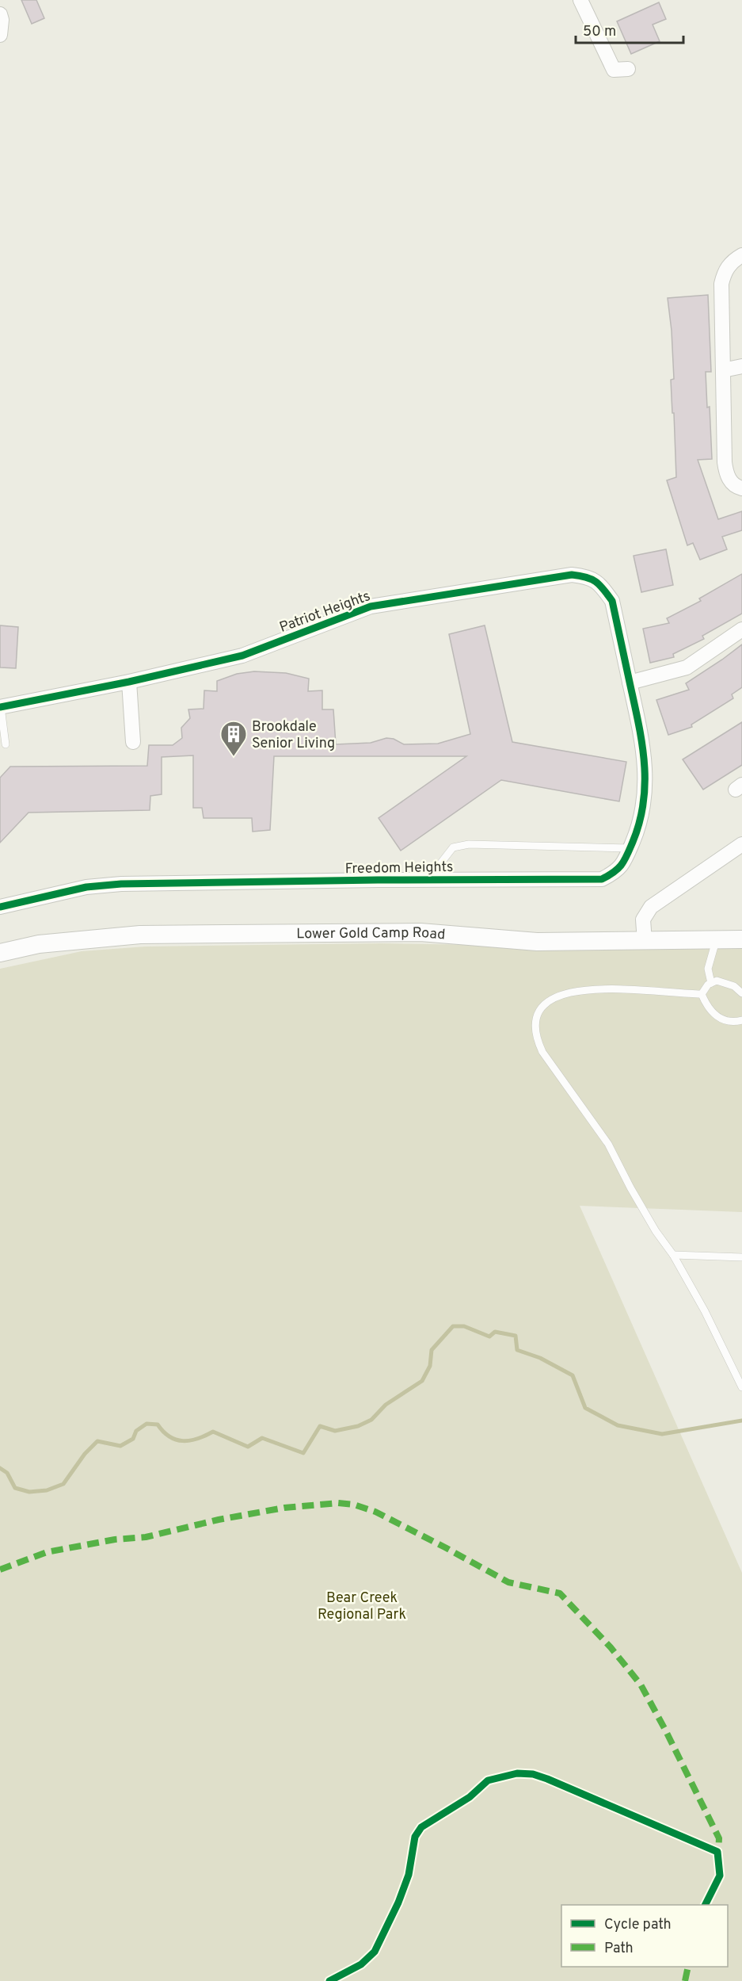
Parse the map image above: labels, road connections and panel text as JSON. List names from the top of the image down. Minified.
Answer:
{"streets":{"street":["Patriot Heights","Freedom Heights","Lower Gold Camp Road"]},"crossings":[["Patriot Heights","Freedom Heights"]],"parks":["Bear Creek Regional Park"],"places":{"building":["Brookdale Senior Living"]},"legend":["Cycle path","Path"],"scale_bar":"50 m"}
